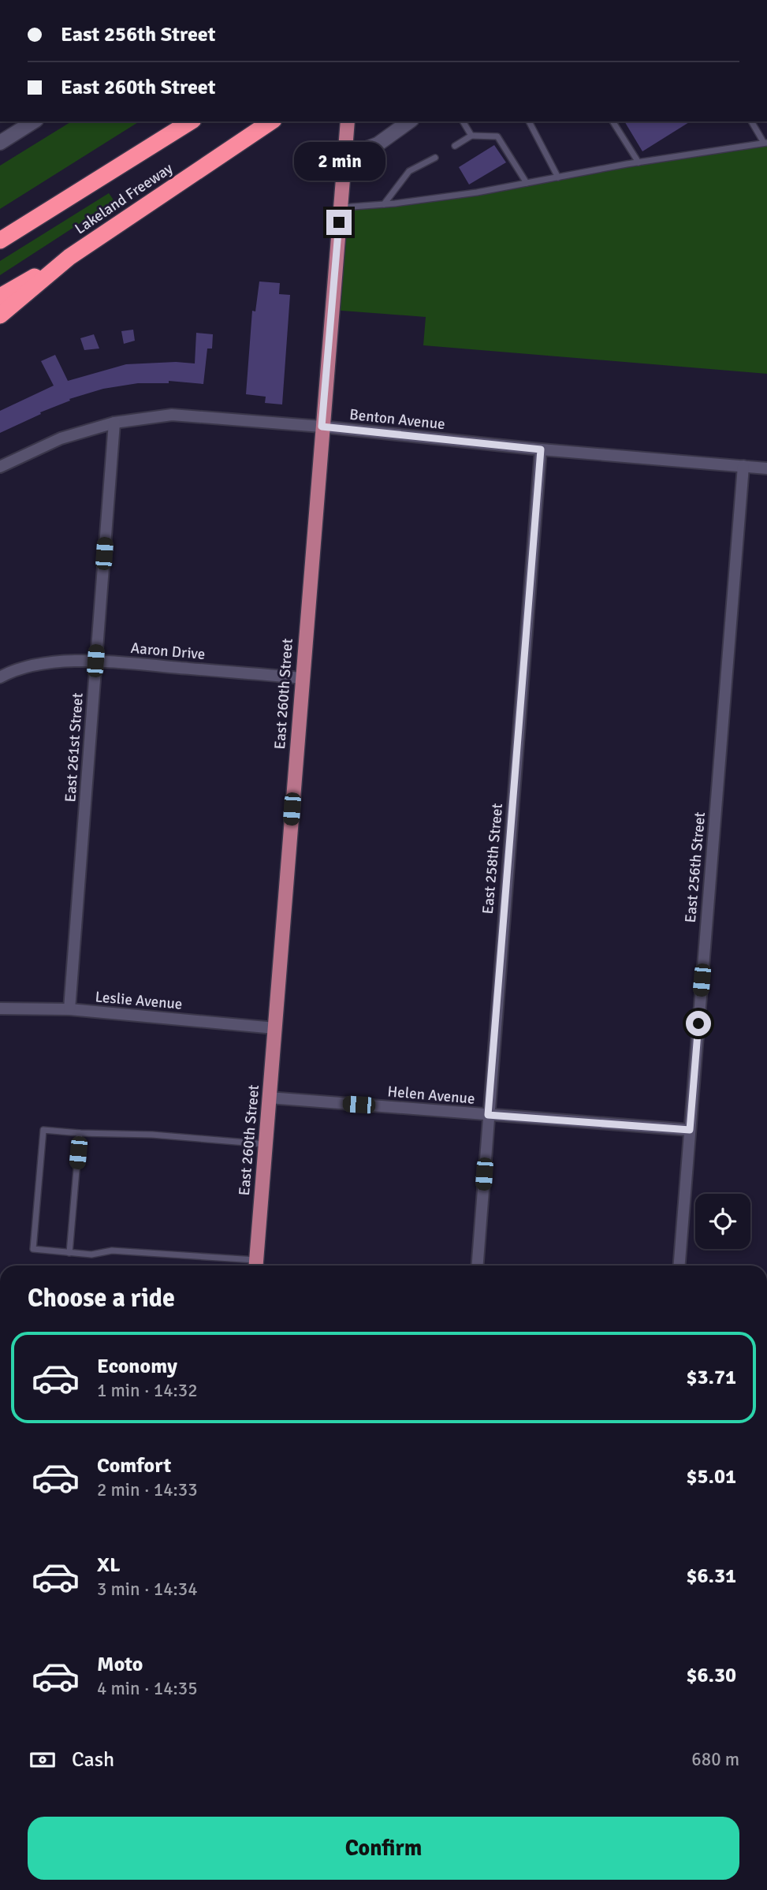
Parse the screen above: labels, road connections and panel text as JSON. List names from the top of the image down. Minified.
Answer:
{"streets":{"highway":["Lakeland Freeway"],"main road":["East 260th Street"],"street":["Benton Avenue","Aaron Drive","East 261st Street","East 258th Street","East 256th Street","Leslie Avenue","Helen Avenue"]},"crossings":[["Benton Avenue","East 260th Street"],["Benton Avenue","East 261st Street"],["Benton Avenue","East 258th Street"],["Benton Avenue","East 256th Street"],["Aaron Drive","East 260th Street"],["Aaron Drive","East 261st Street"],["East 260th Street","Leslie Avenue"],["East 260th Street","Helen Avenue"],["East 261st Street","Leslie Avenue"],["East 258th Street","Helen Avenue"],["East 256th Street","Helen Avenue"]],"page":{"banner":["East 256th Street","East 260th Street"],"bubble":"2 min","heading":"Choose a ride","list":[{"name":"Economy","note":"1 min · 14:32","value":"$3.71"},{"name":"Comfort","note":"2 min · 14:33","value":"$5.01"},{"name":"XL","note":"3 min · 14:34","value":"$6.31"},{"name":"Moto","note":"4 min · 14:35","value":"$6.30"}],"pay":["Cash","680 m"],"buttons":"Confirm"}}
